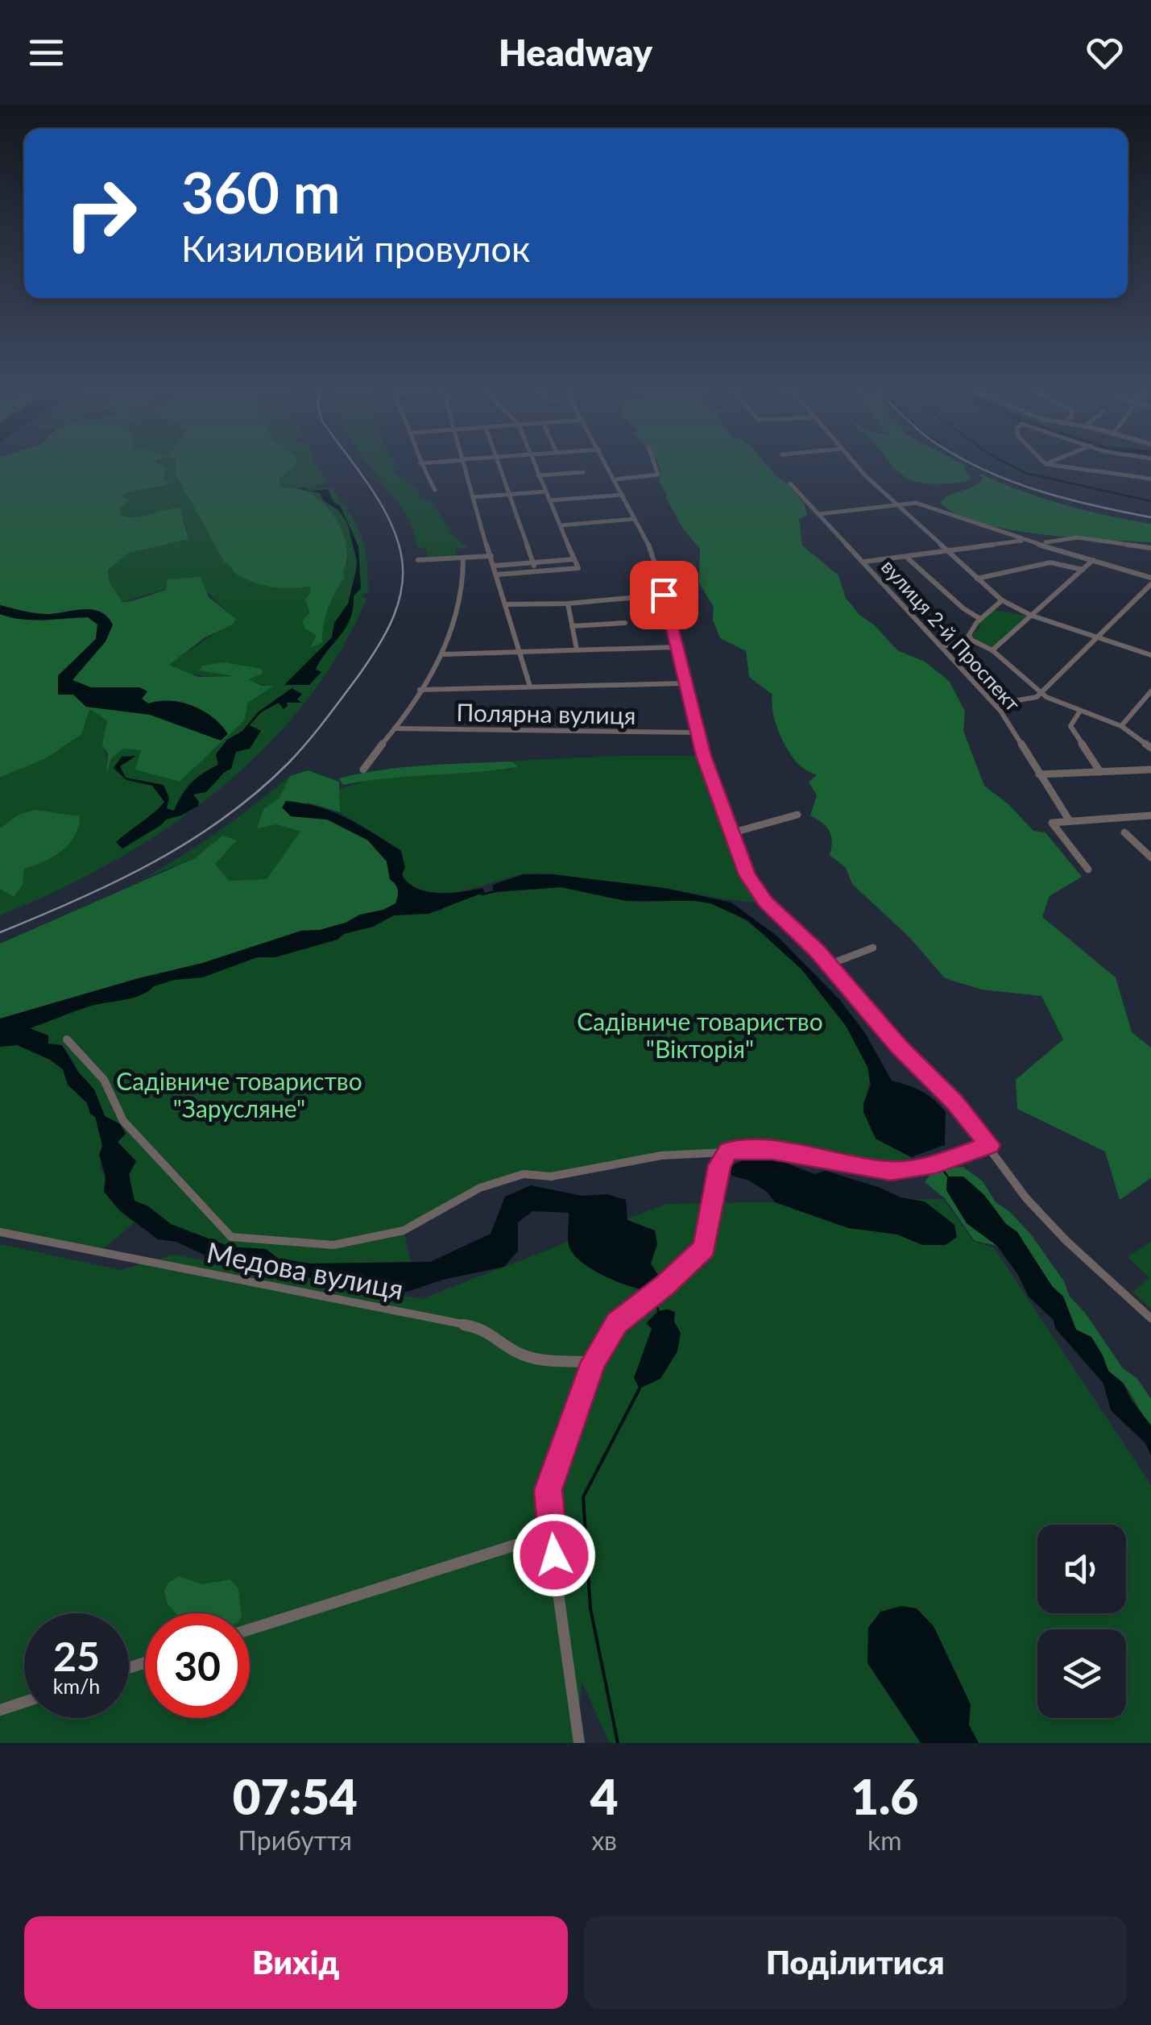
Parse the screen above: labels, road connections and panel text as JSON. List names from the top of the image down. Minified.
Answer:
{"streets":{"street":["вулиця 2-й Проспект","Полярна вулиця","Медова вулиця"]},"parks":["Садівниче товариство \"Вікторія\"","Садівниче товариство \"Зарусляне\""],"page":{"header":"Headway","turn":["360 m","Кизиловий провулок"],"speed":"25 km/h","limit":"30","eta":["07:54","Прибуття","4","хв","1.6","km"],"buttons":["Вихід","Поділитися"]}}
